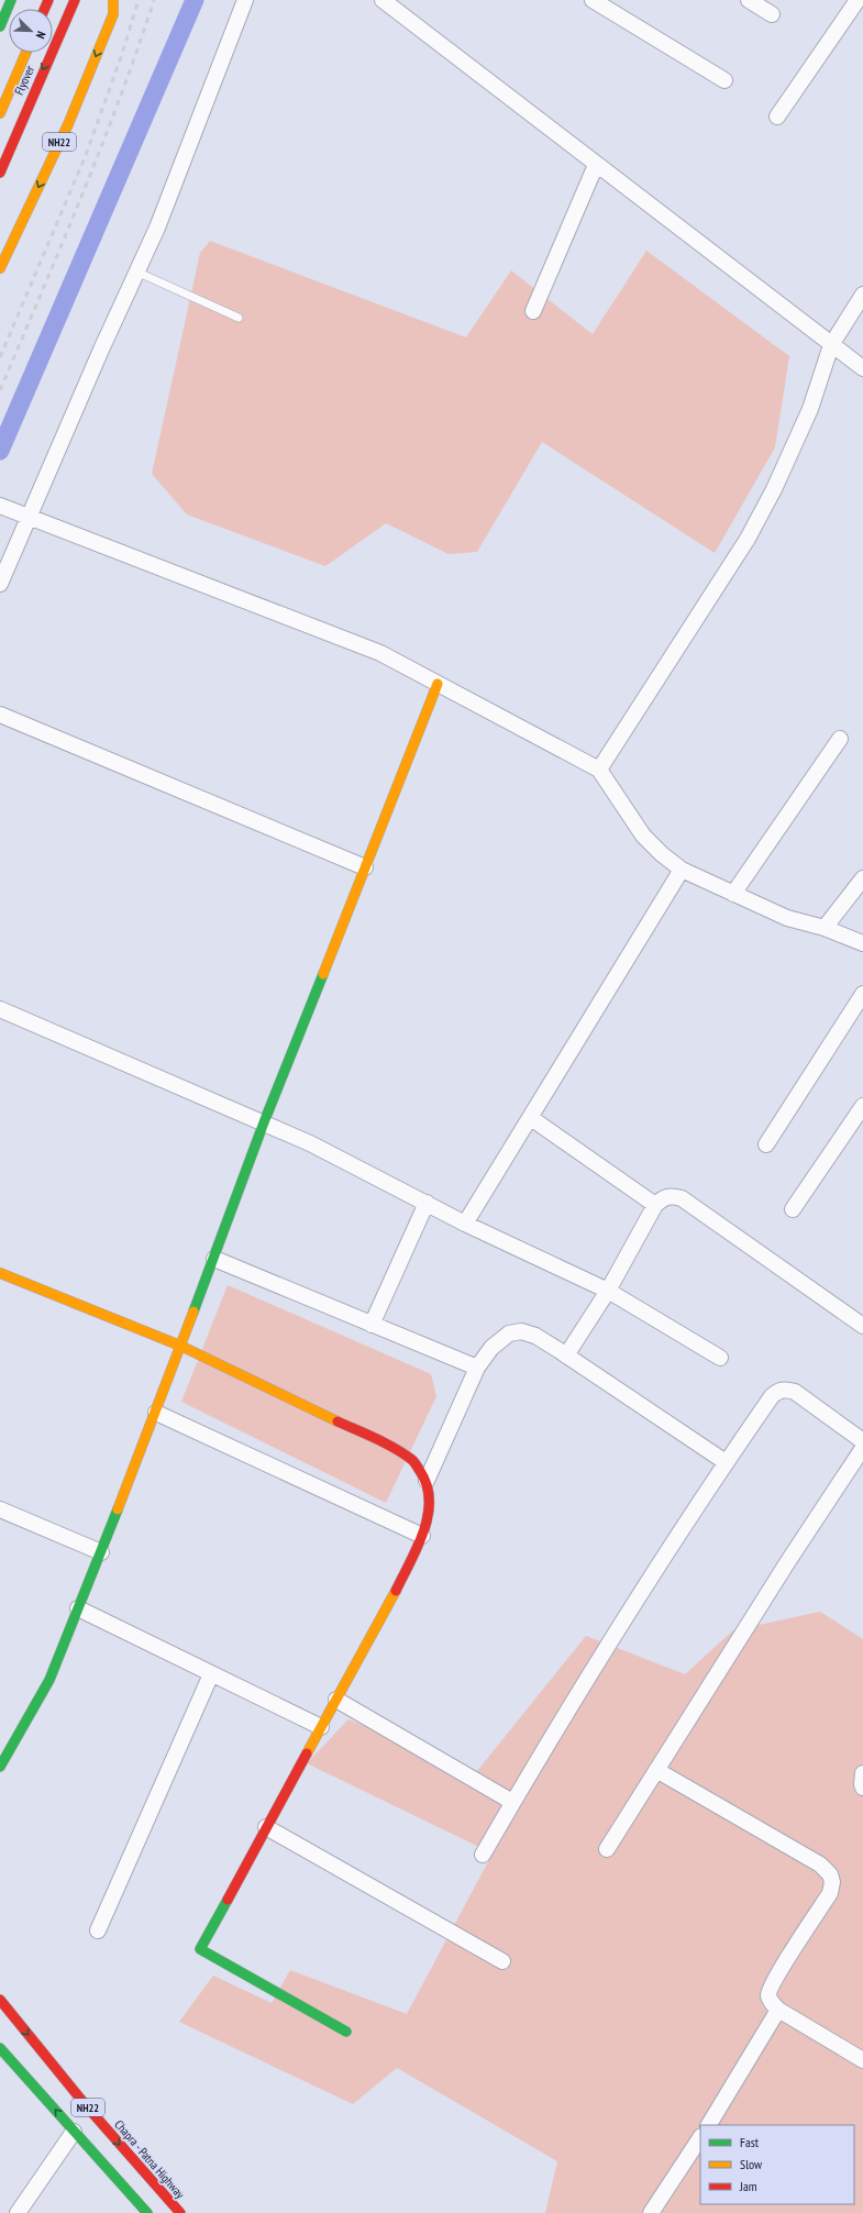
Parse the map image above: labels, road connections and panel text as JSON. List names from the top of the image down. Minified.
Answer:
{"streets":{"main road":["Flyover","NH22","Chapra - Patna Highway"]},"legend":["Fast","Slow","Jam"],"north":"bottom right"}
